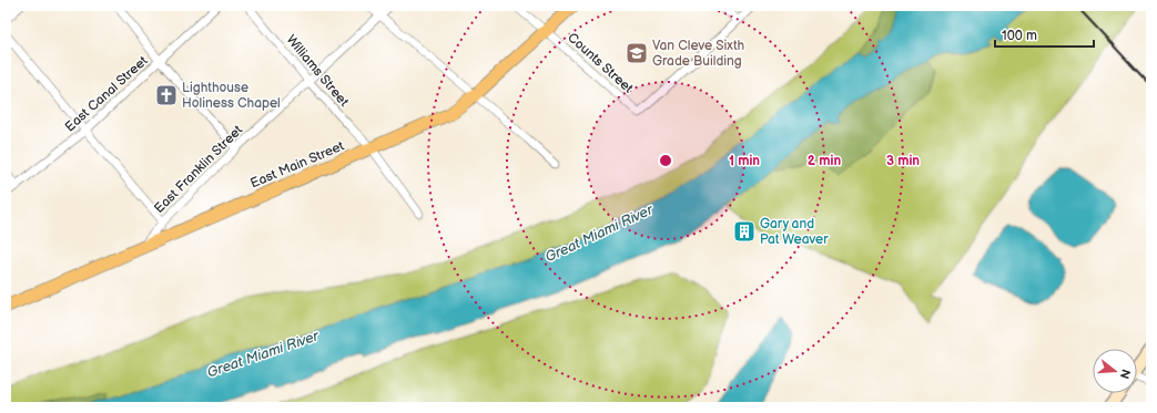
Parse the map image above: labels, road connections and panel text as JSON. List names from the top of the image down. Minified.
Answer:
{"streets":{"main road":["East Main Street"],"street":["Counts Street","Williams Street","East Canal Street","East Franklin Street"]},"crossings":[["Counts Street","East Main Street"],["Williams Street","East Main Street"],["Williams Street","East Franklin Street"],["East Main Street","East Franklin Street"]],"water":["Great Miami River"],"places":{"school or university":["Van Cleve Sixth Grade Building"],"church":["Lighthouse Holiness Chapel"],"building":["Gary and Pat Weaver"]},"scale_bar":"100 m","north":"right","rings":["1 min","2 min","3 min"]}
